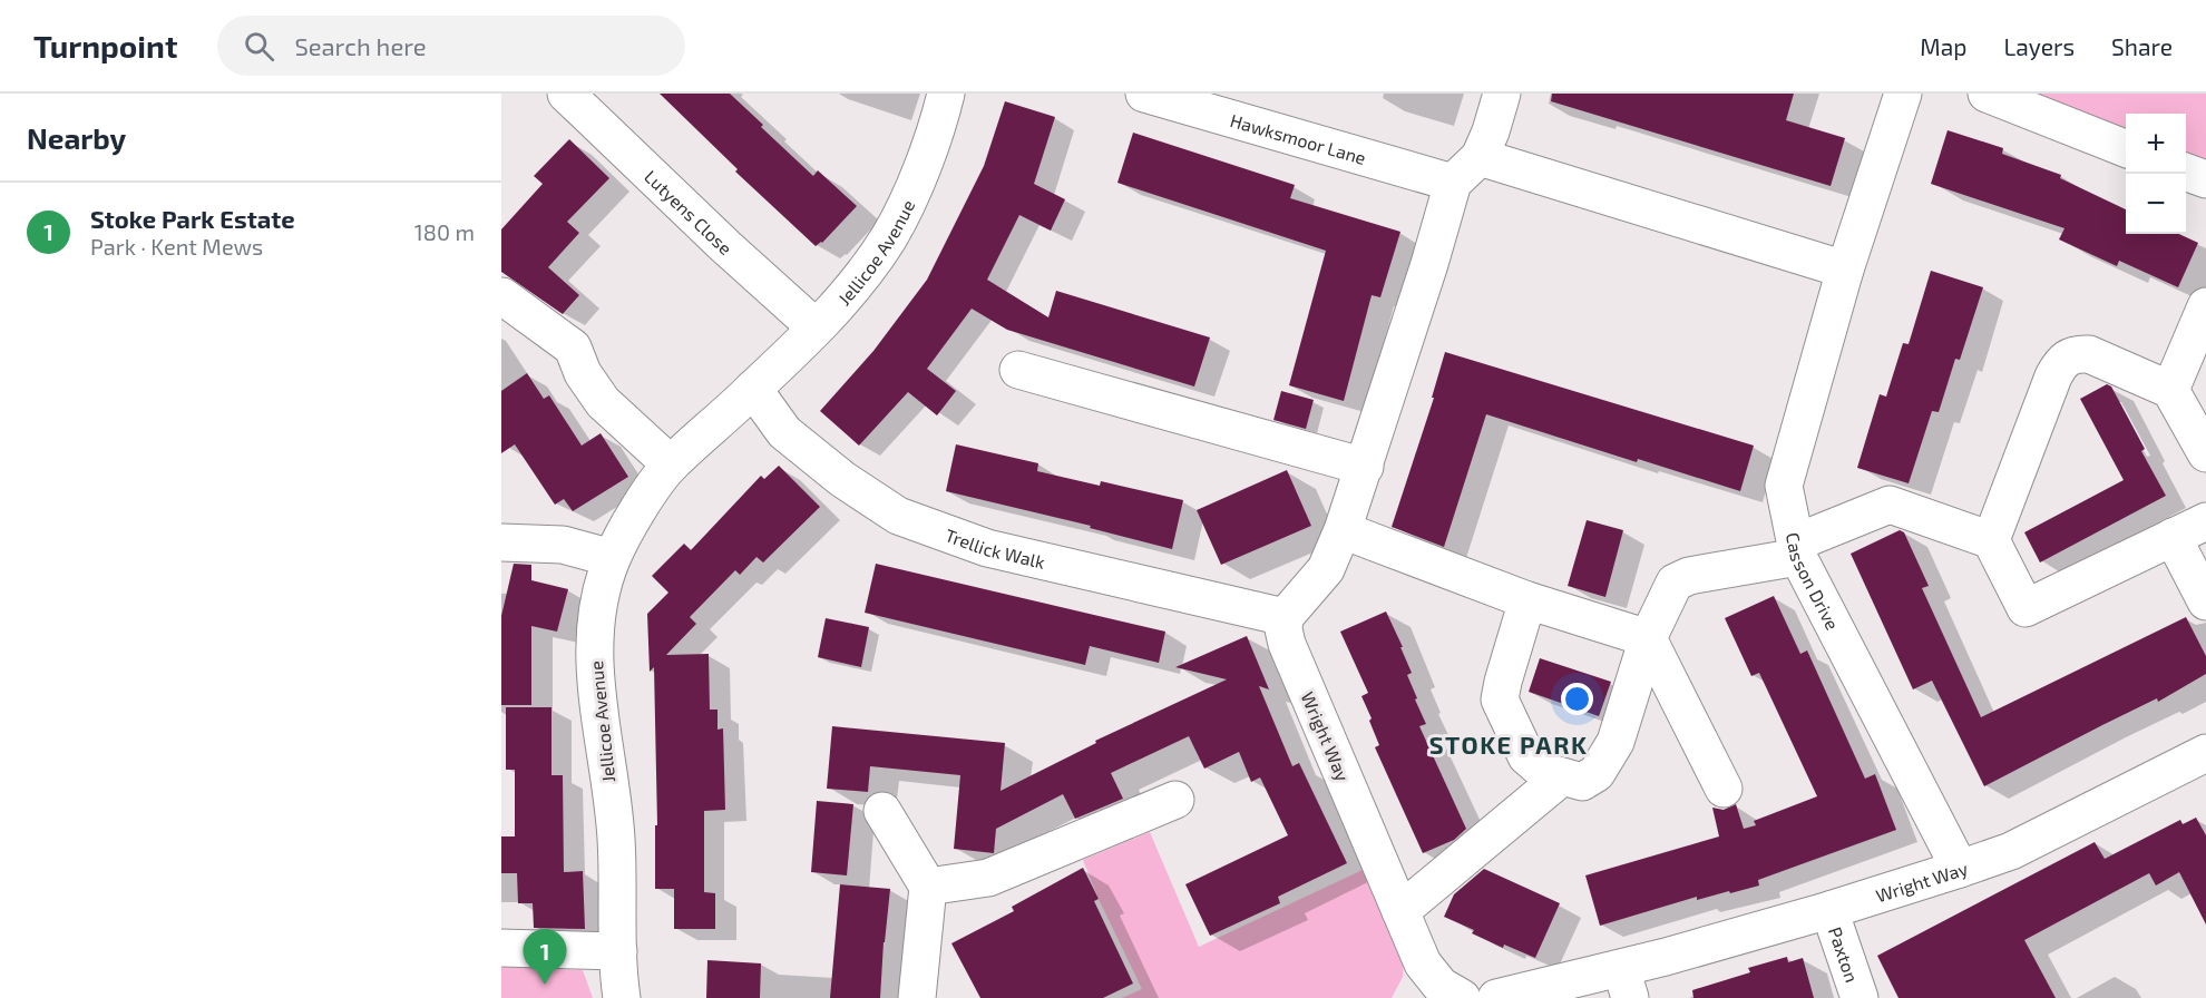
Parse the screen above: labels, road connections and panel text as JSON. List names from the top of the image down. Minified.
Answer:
{"streets":{"street":["Hawksmoor Lane","Lutyens Close","Jellicoe Avenue","Trellick Walk","Casson Drive","Wright Way","Paxton"]},"crossings":[["Lutyens Close","Jellicoe Avenue"],["Jellicoe Avenue","Trellick Walk"],["Trellick Walk","Wright Way"],["Casson Drive","Wright Way"],["Wright Way","Paxton"]],"districts":["STOKE PARK"],"page":{"header":"Turnpoint","search":"Search here","nav":["Map","Layers","Share"],"heading":"Nearby","map_buttons":["+","−"],"list":[{"mark":"1","name":"Stoke Park Estate","note":"Park · Kent Mews","value":"180 m"}],"pins":"1"}}
